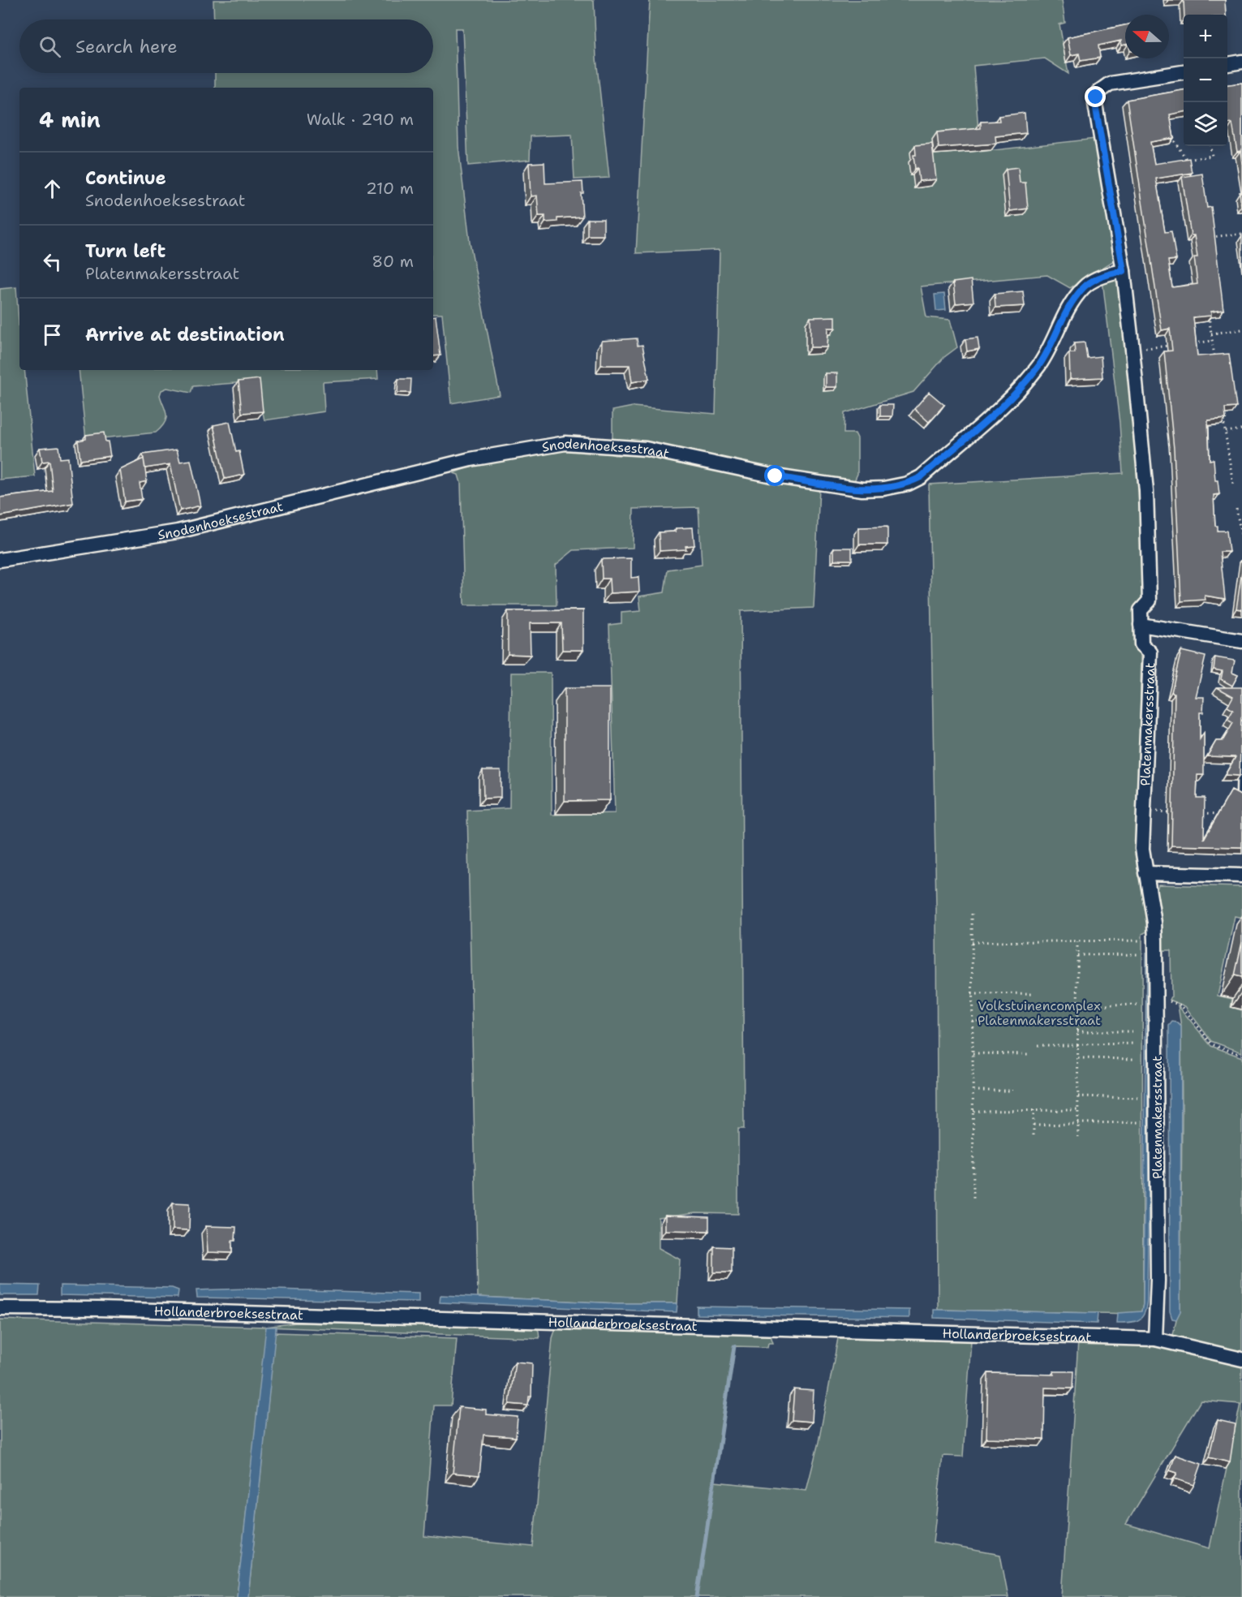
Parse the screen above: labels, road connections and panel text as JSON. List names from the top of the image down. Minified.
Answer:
{"streets":{"street":["Snodenhoeksestraat","Platenmakersstraat","Hollanderbroeksestraat"]},"crossings":[["Snodenhoeksestraat","Platenmakersstraat"],["Platenmakersstraat","Hollanderbroeksestraat"]],"parks":["Volkstuinencomplex Platenmakersstraat"],"north":"left","page":{"map_buttons":["+","−"],"search":"Search here","heading":["4 min","Walk · 290 m"],"list":[["Continue","Snodenhoeksestraat","210 m"],["Turn left","Platenmakersstraat","80 m"],"Arrive at destination"]}}
